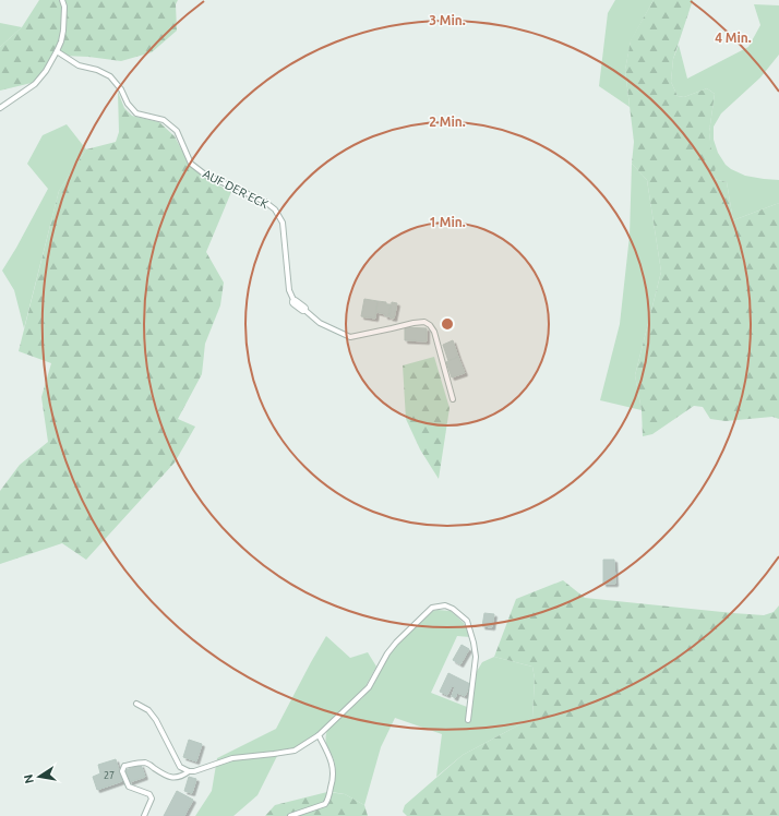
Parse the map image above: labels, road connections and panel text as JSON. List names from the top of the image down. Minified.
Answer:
{"streets":{"street":["AUF DER ECK"]},"house_numbers":["27"],"north":"left","rings":["3 Min.","4 Min.","2 Min.","1 Min."]}
